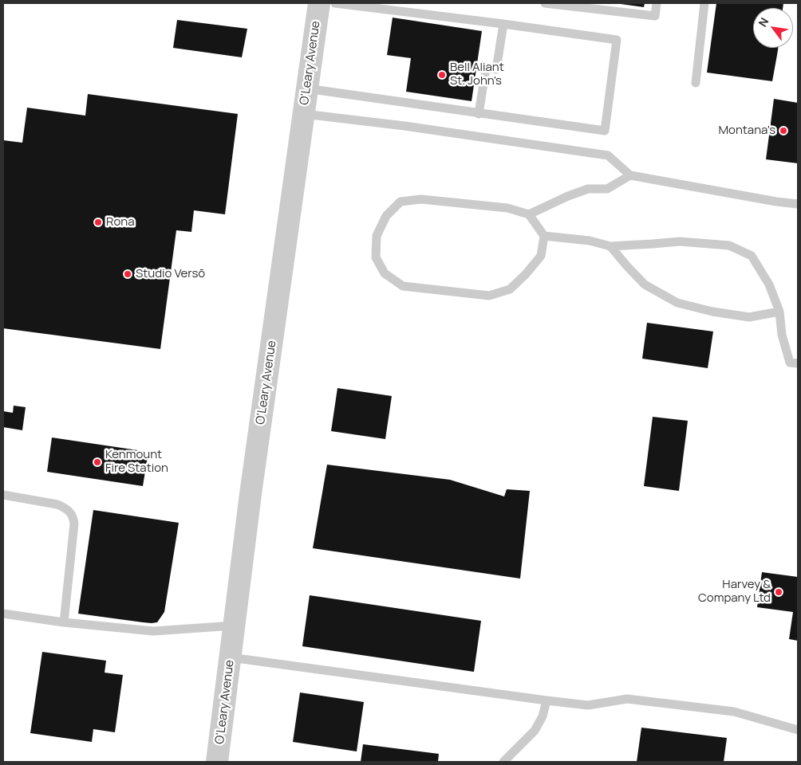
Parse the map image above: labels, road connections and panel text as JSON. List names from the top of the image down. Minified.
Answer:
{"streets":{"street":["O'Leary Avenue"]},"places":["Bell Aliant St. John's","Montana's","Rona","Studio Versō","Kenmount Fire Station","Harvey & Company Ltd"],"north":"top left"}
